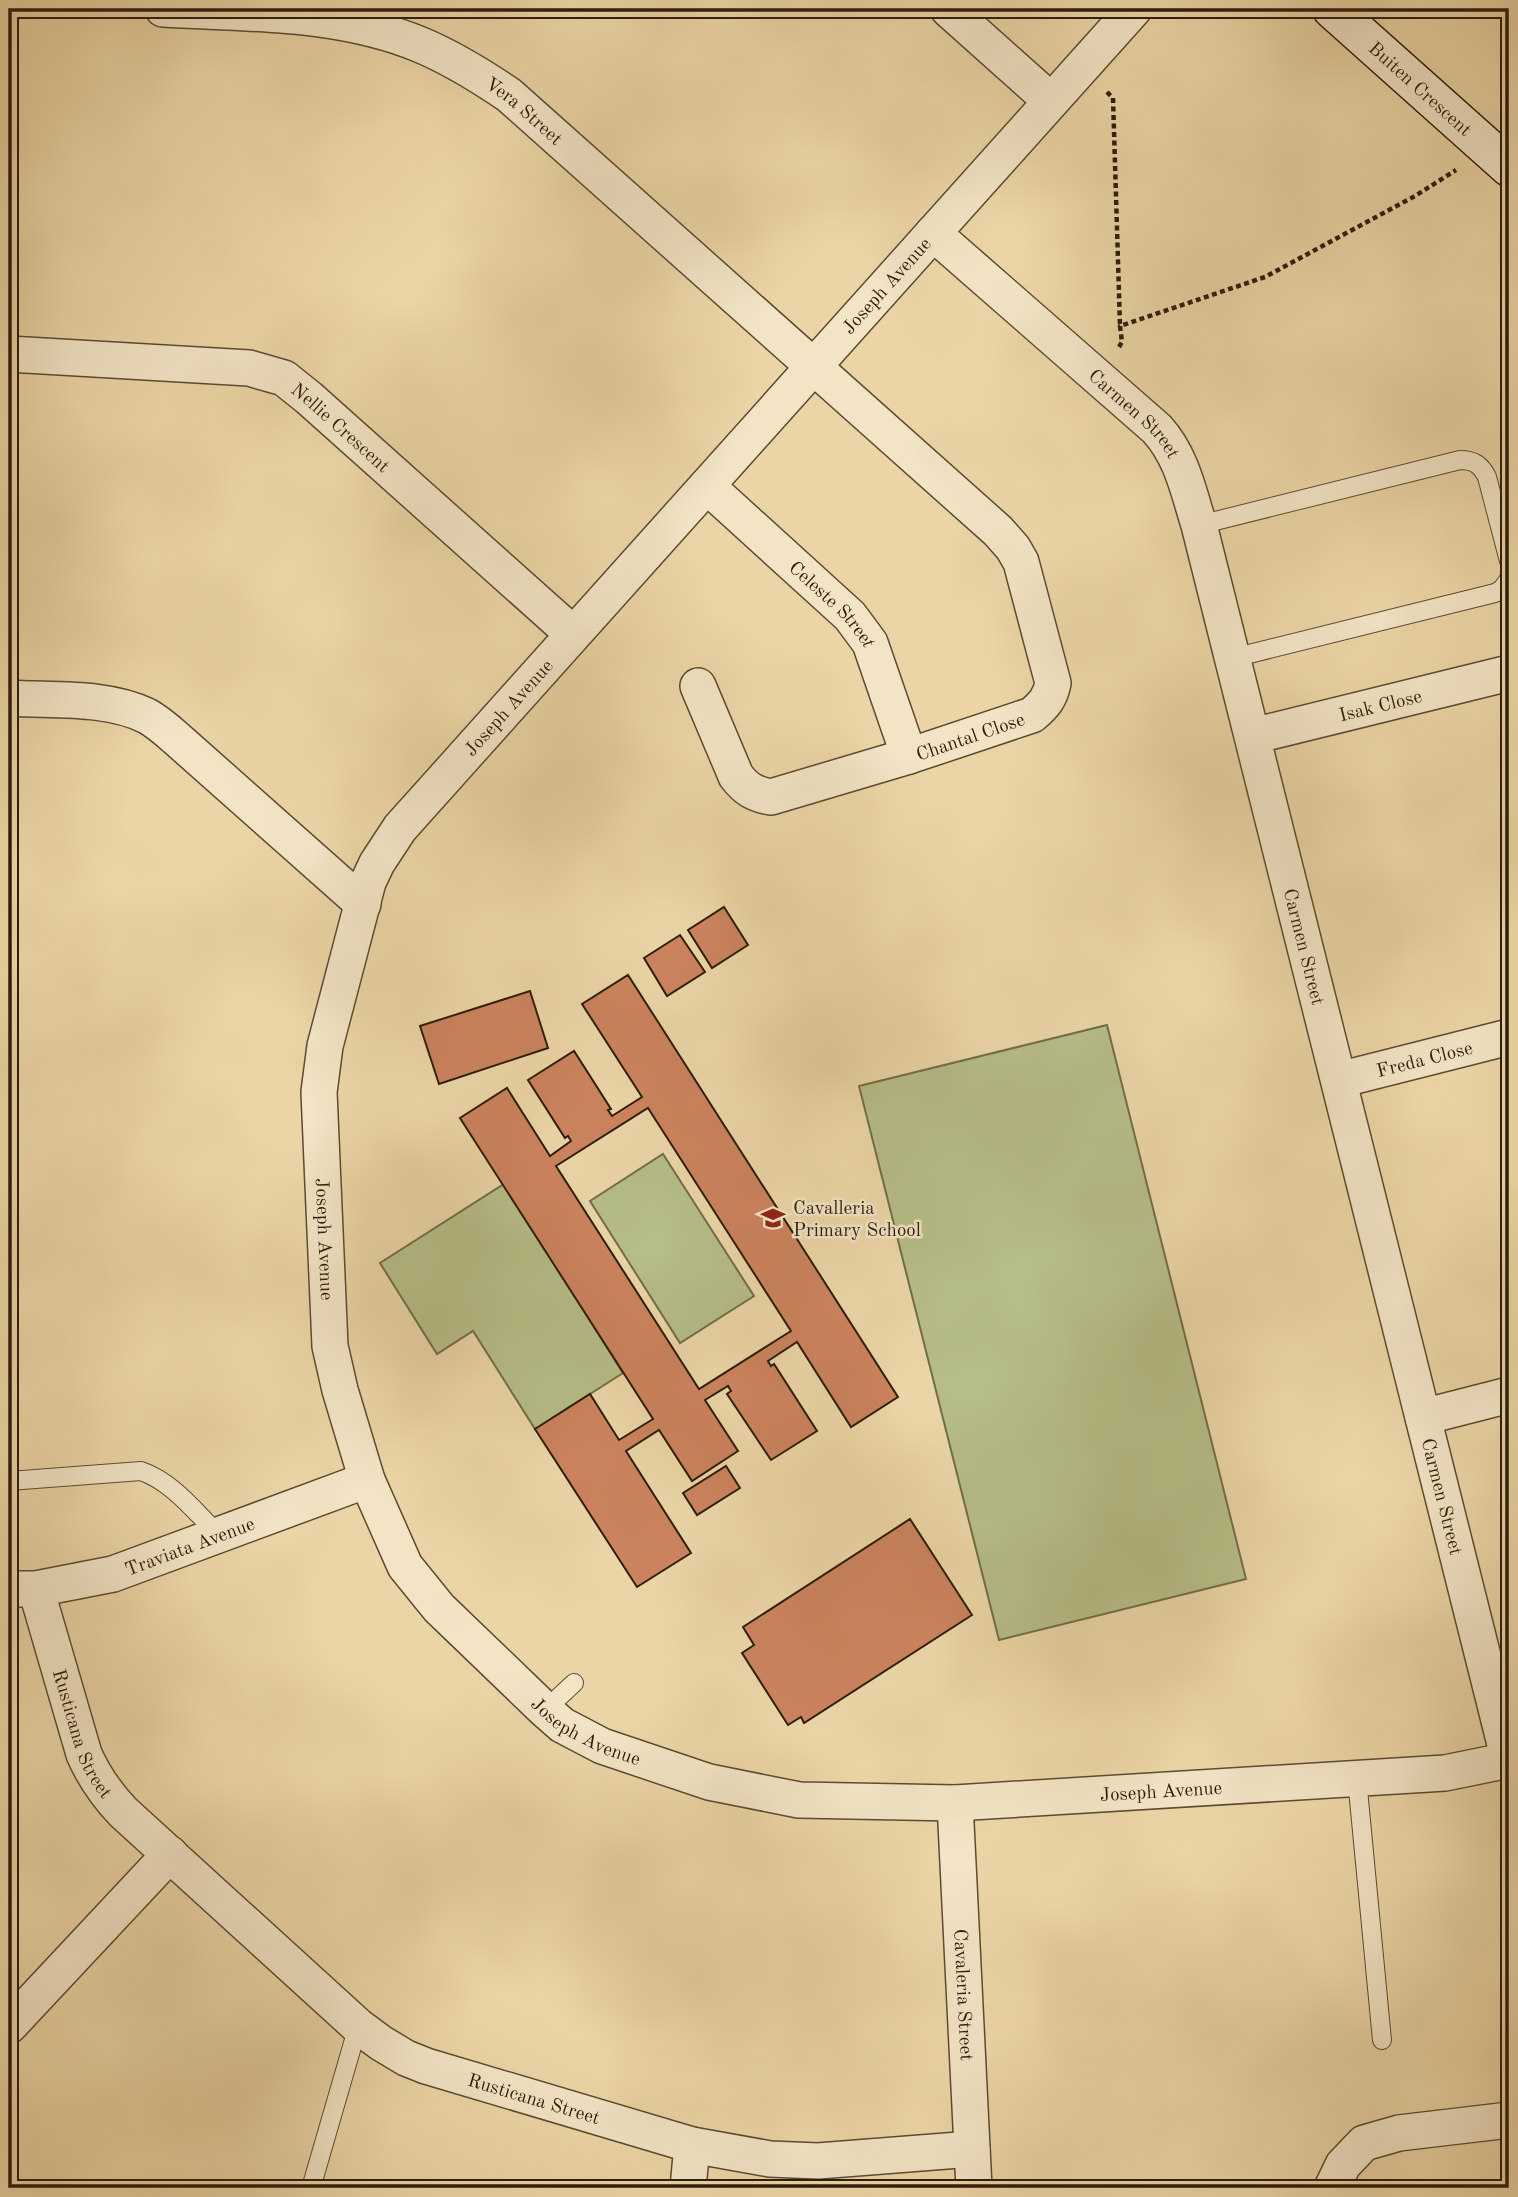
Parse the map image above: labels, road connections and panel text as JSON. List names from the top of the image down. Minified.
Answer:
{"streets":{"street":["Buiten Crescent","Vera Street","Joseph Avenue","Carmen Street","Nellie Crescent","Celeste Street","Isak Close","Chantal Close","Freda Close","Traviata Avenue","Rusticana Street","Cavaleria Street"]},"crossings":[["Vera Street","Joseph Avenue"],["Vera Street","Chantal Close"],["Joseph Avenue","Carmen Street"],["Joseph Avenue","Nellie Crescent"],["Joseph Avenue","Celeste Street"],["Joseph Avenue","Chantal Close"],["Joseph Avenue","Traviata Avenue"],["Joseph Avenue","Cavaleria Street"],["Carmen Street","Isak Close"],["Carmen Street","Freda Close"],["Celeste Street","Chantal Close"],["Traviata Avenue","Rusticana Street"],["Rusticana Street","Cavaleria Street"]],"places":{"school or university":["Cavalleria Primary School"]}}
